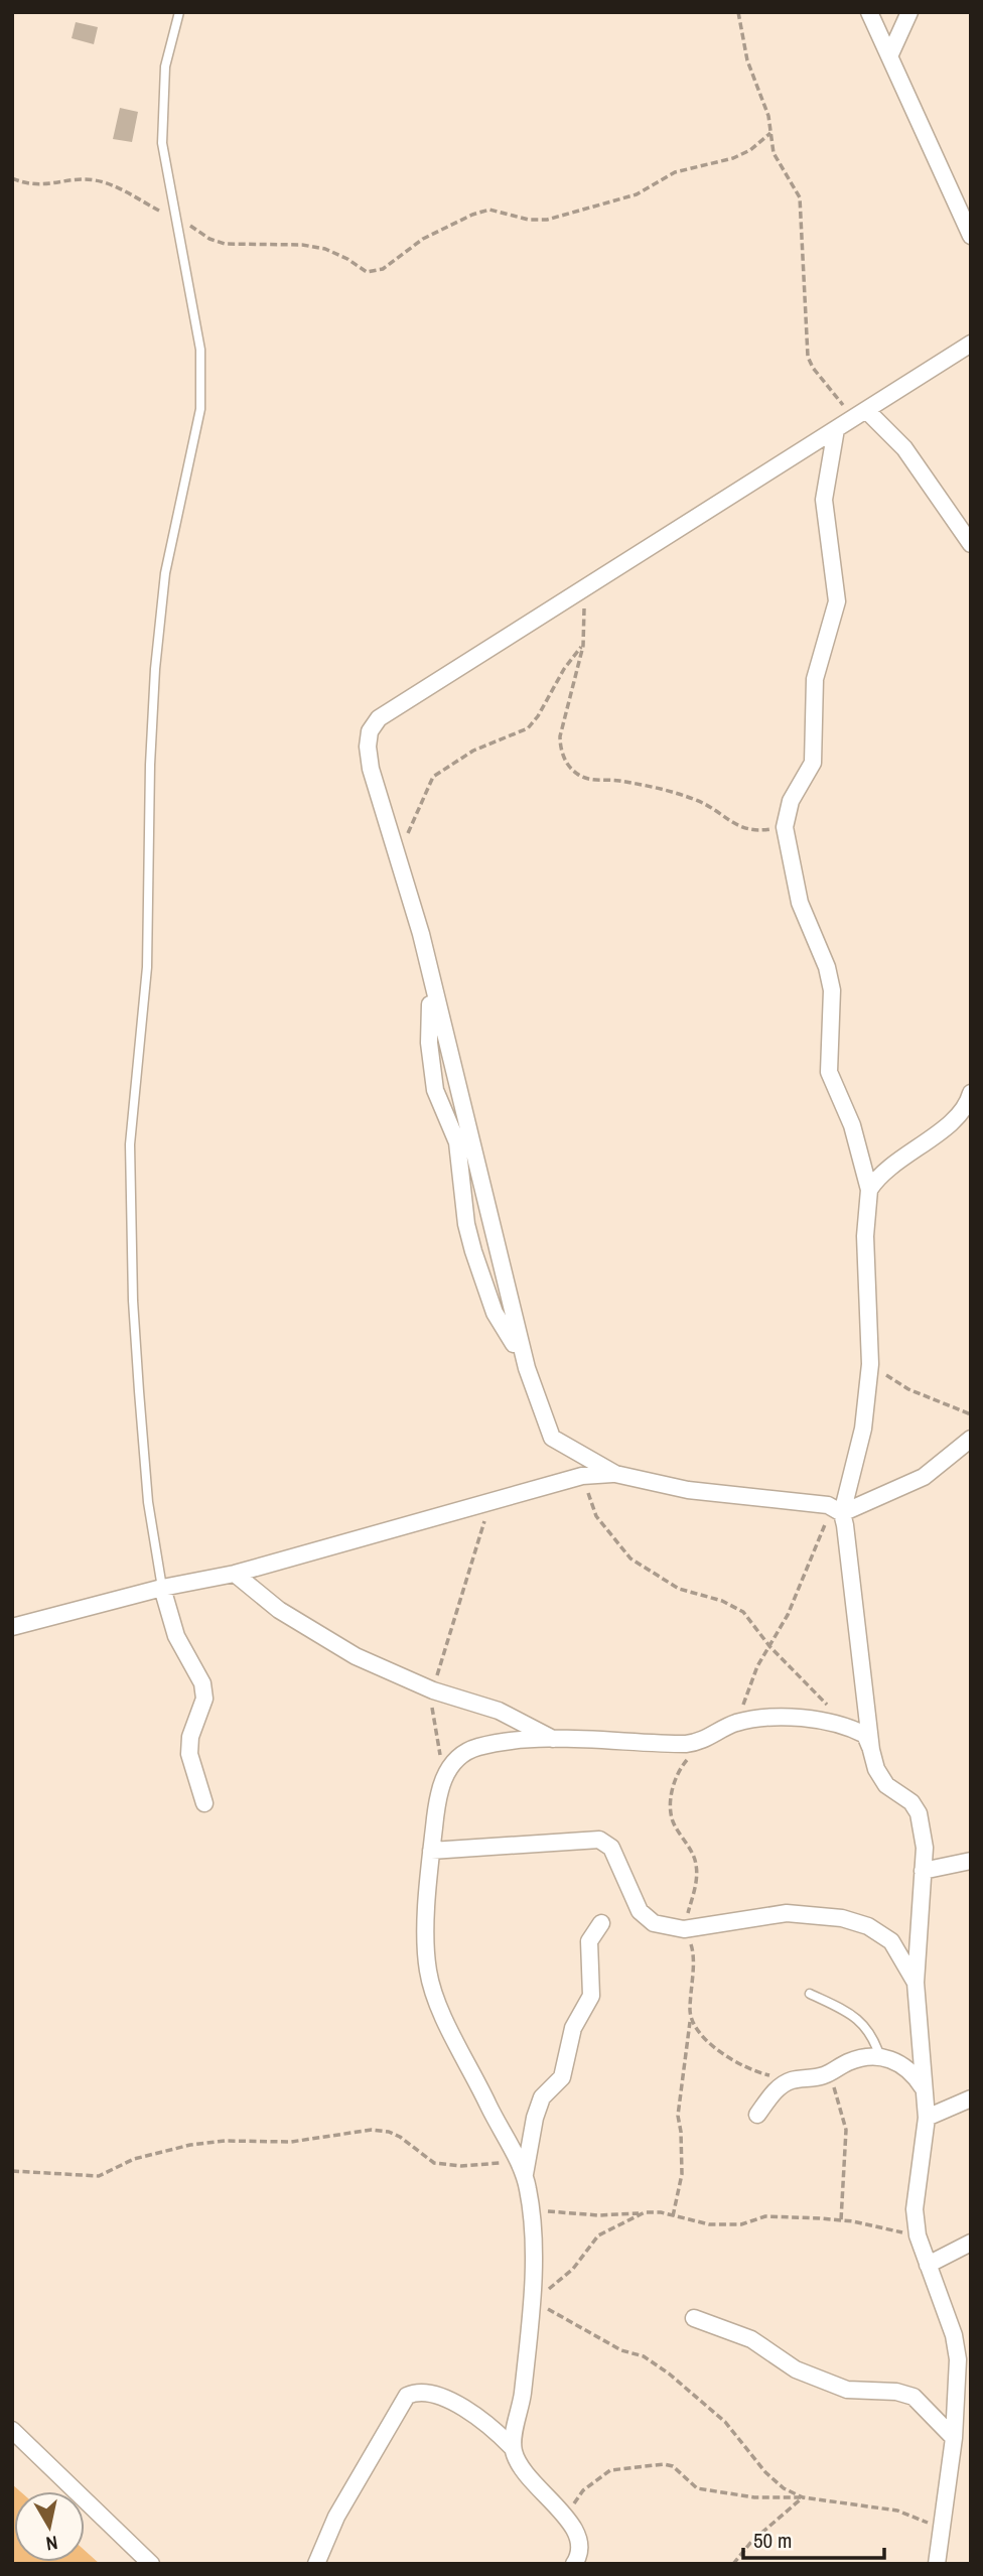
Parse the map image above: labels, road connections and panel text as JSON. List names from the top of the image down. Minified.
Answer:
{"scale_bar":"50 m","north":"bottom"}
